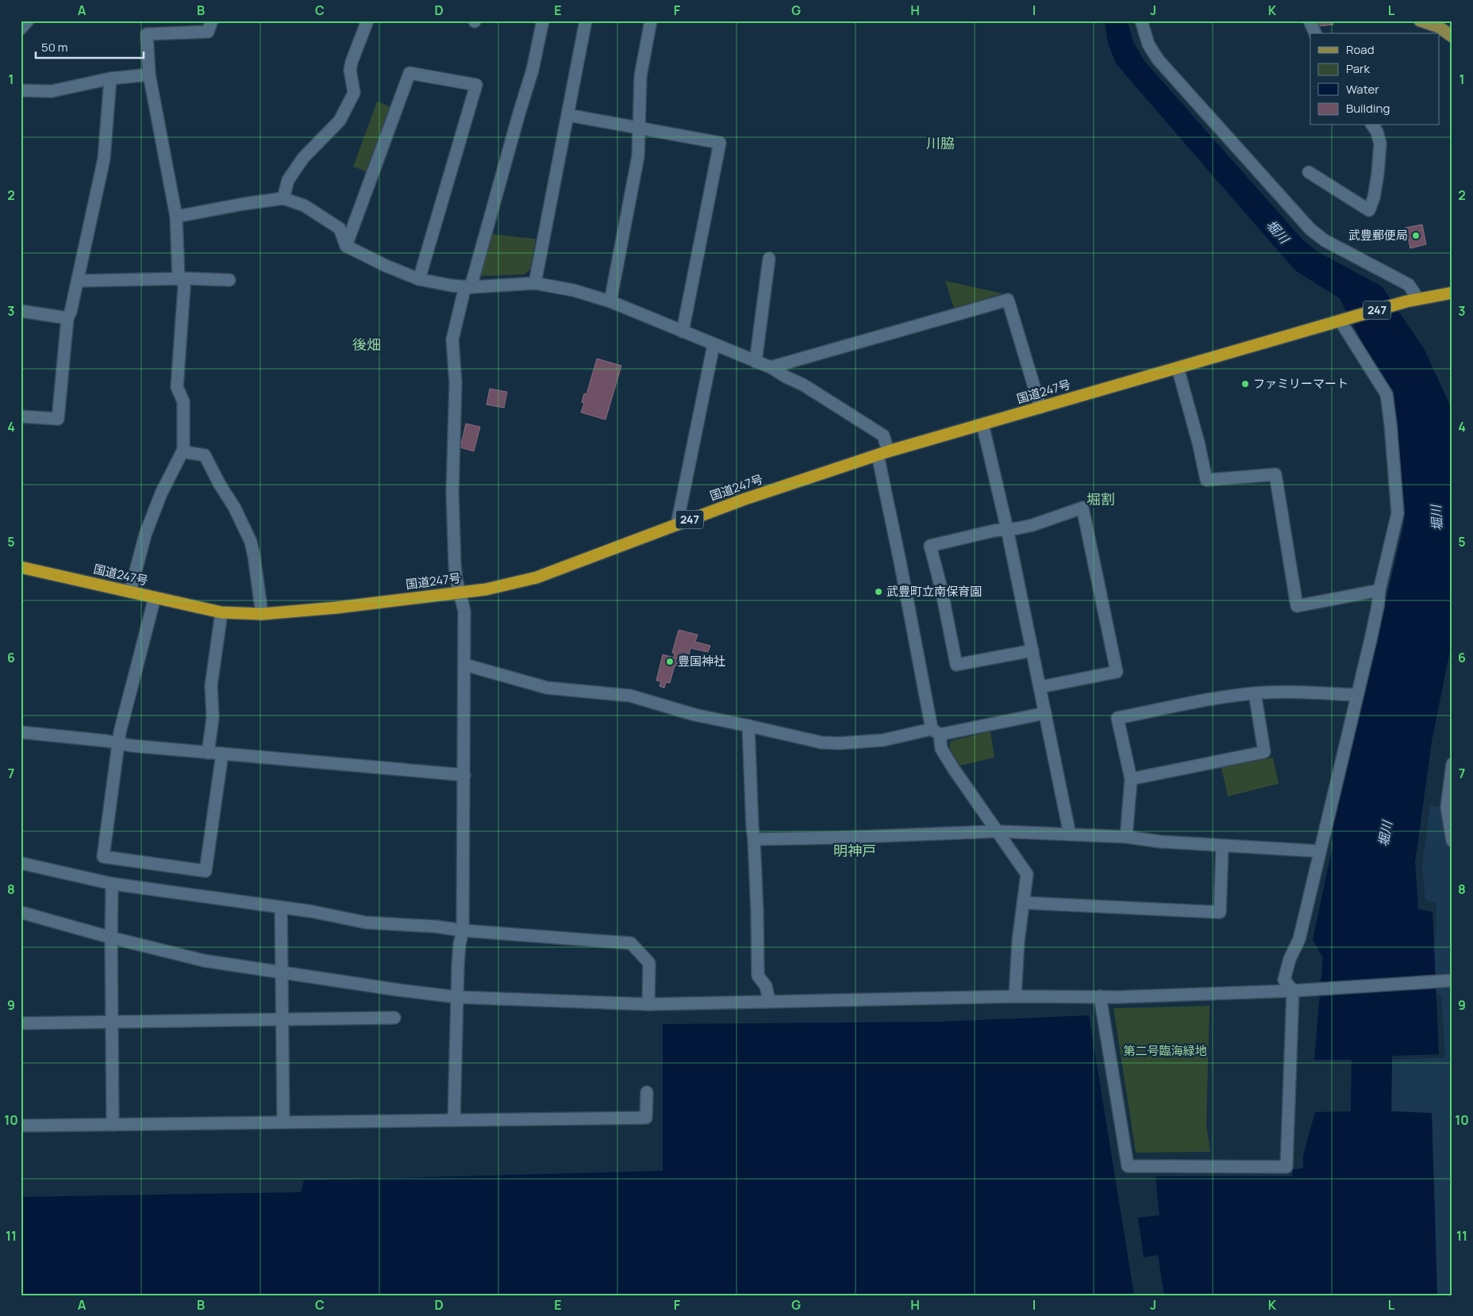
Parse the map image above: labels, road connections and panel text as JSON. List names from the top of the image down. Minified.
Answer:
{"streets":{"highway":["247","国道247号"]},"districts":["川脇","後畑","堀割","明神戸"],"water":["堀川"],"parks":["第二号臨海緑地"],"places":["武豊郵便局","ファミリーマート","武豊町立南保育園","豊国神社"],"legend":["Road","Park","Water","Building"],"scale_bar":"50 m","grid":{"columns":["A","B","C","D","E","F","G","H","I","J","K","L"],"rows":["1","2","3","4","5","6","7","8","9","10","11"]}}
